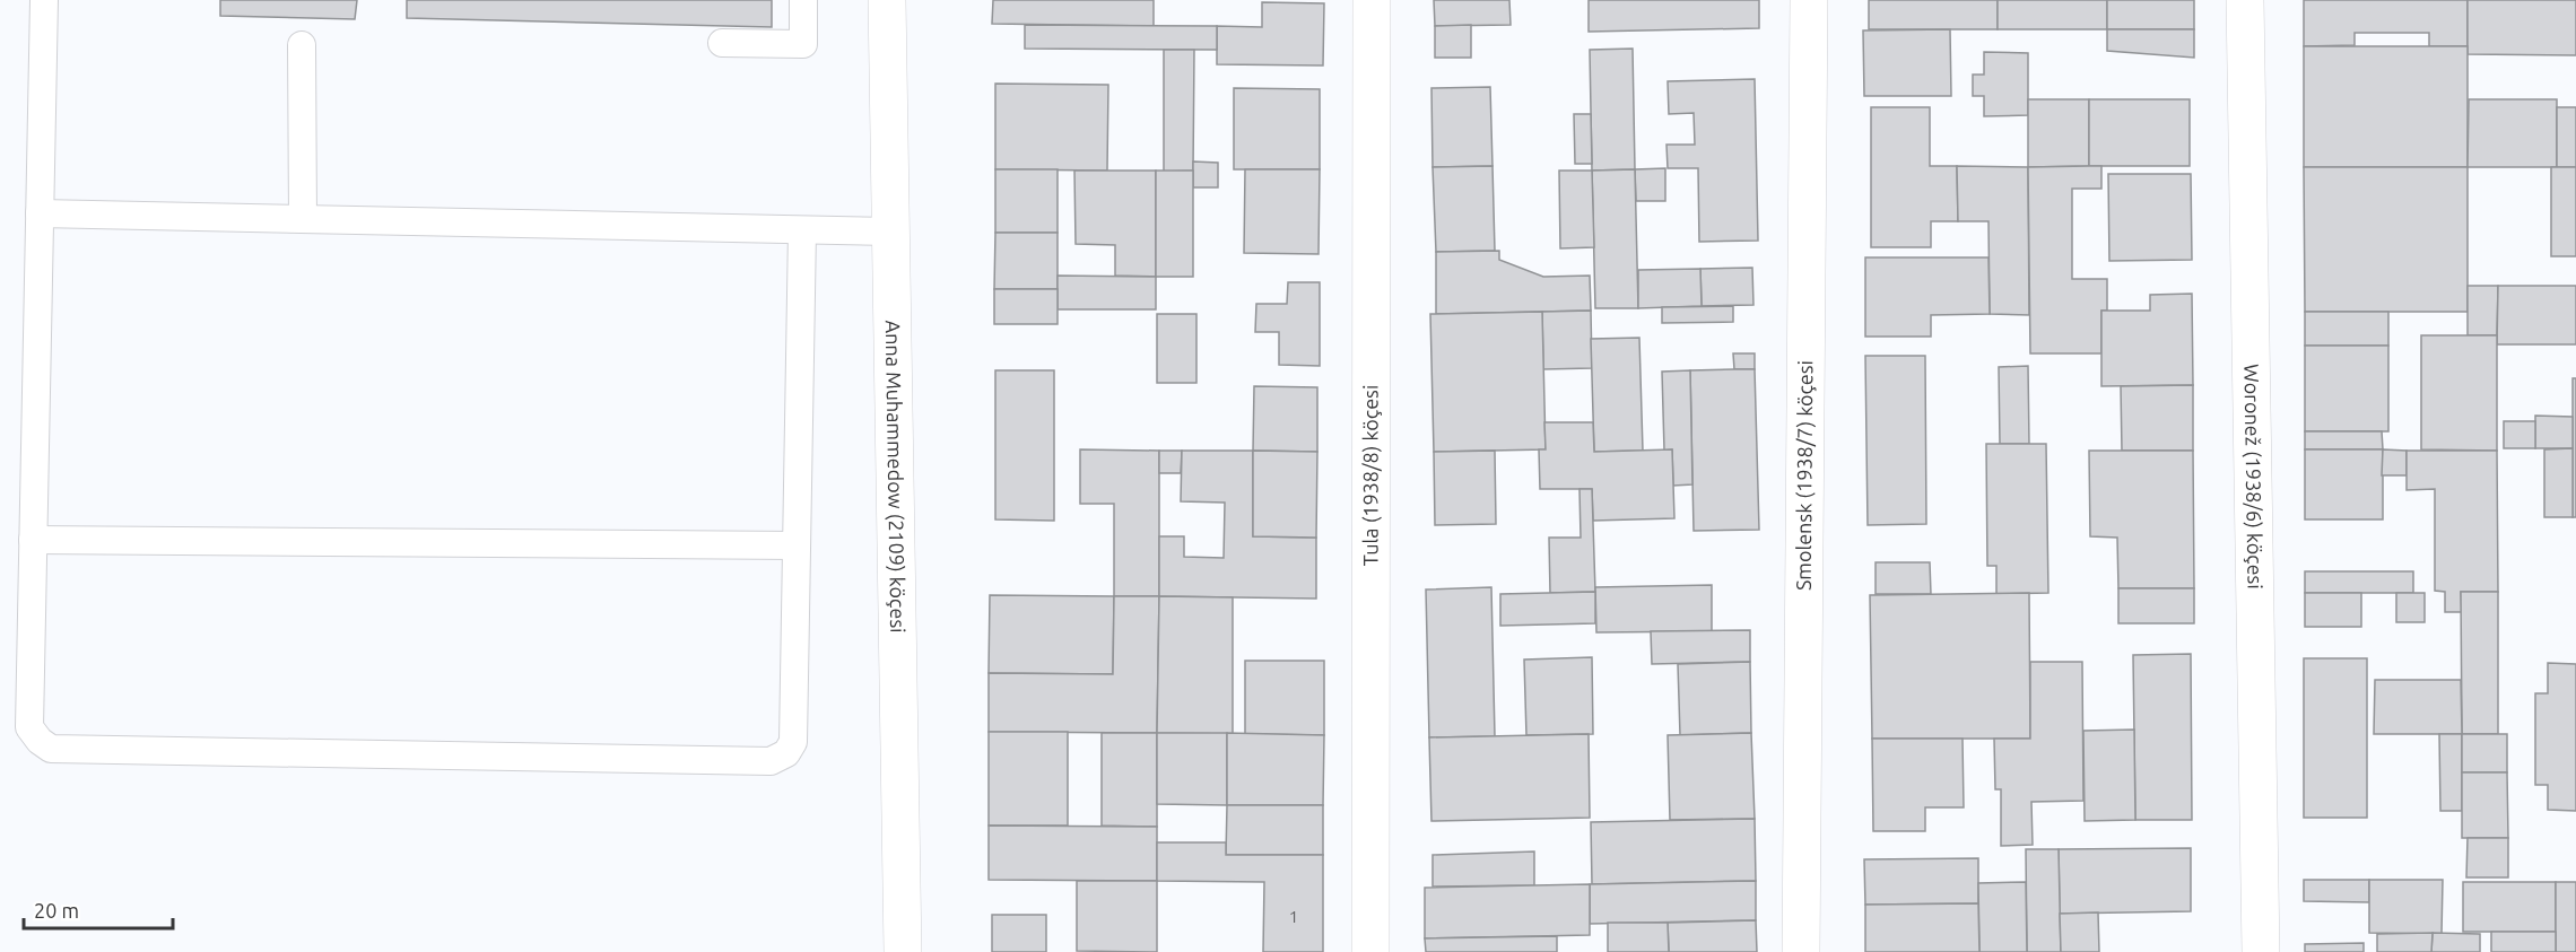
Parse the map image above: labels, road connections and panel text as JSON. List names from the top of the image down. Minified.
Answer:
{"streets":{"street":["Anna Muhammedow (2109) köçesi","Tula (1938/8) köçesi","Smolensk (1938/7) köçesi","Woronež (1938/6) köçesi"]},"house_numbers":["1"],"scale_bar":"20 m"}
